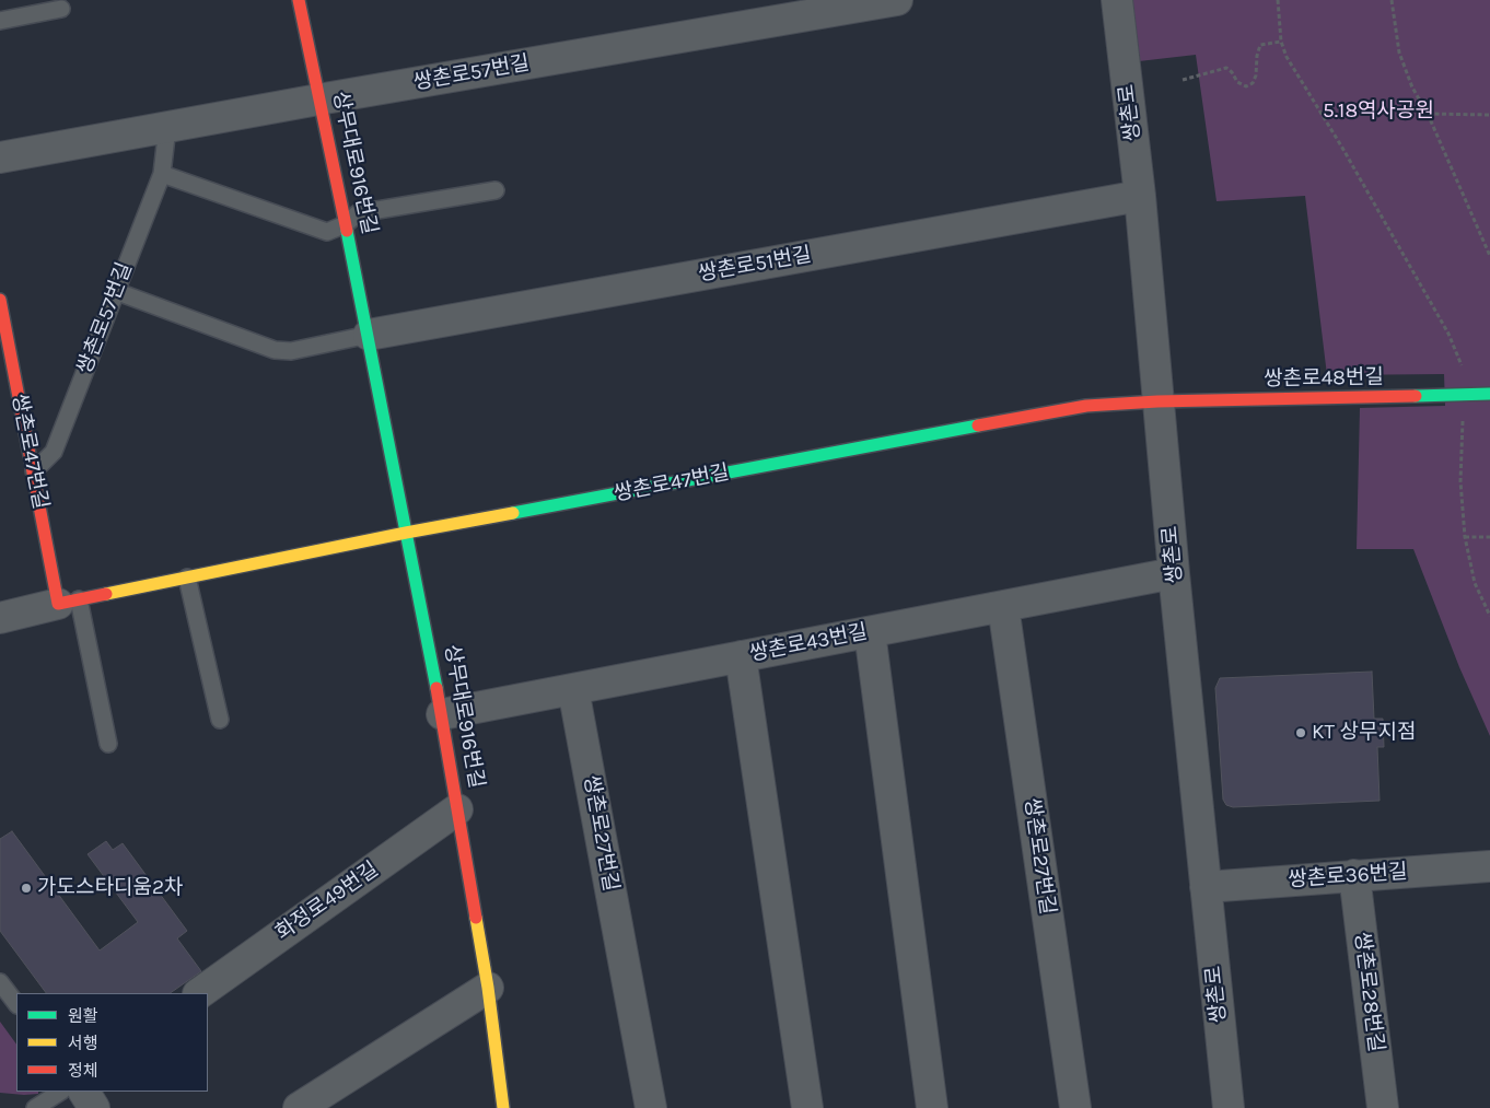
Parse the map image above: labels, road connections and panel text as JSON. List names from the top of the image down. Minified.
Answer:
{"streets":{"street":["쌍촌로57번길","쌍촌로","상무대로916번길","쌍촌로51번길","쌍촌로48번길","쌍촌로47번길","쌍촌로43번길","쌍촌로27번길","쌍촌로36번길","화정로49번길","쌍촌로28번길"]},"crossings":[["쌍촌로57번길","상무대로916번길"],["쌍촌로57번길","쌍촌로47번길"],["쌍촌로","쌍촌로51번길"],["쌍촌로","쌍촌로48번길"],["쌍촌로","쌍촌로47번길"],["쌍촌로","쌍촌로43번길"],["쌍촌로","쌍촌로36번길"],["상무대로916번길","쌍촌로51번길"],["상무대로916번길","쌍촌로47번길"],["상무대로916번길","쌍촌로43번길"],["상무대로916번길","화정로49번길"],["쌍촌로48번길","쌍촌로47번길"],["쌍촌로43번길","쌍촌로27번길"],["쌍촌로36번길","쌍촌로28번길"]],"parks":["5.18역사공원"],"places":["KT 상무지점","가도스타디움2차"],"legend":["원활","서행","정체"]}
